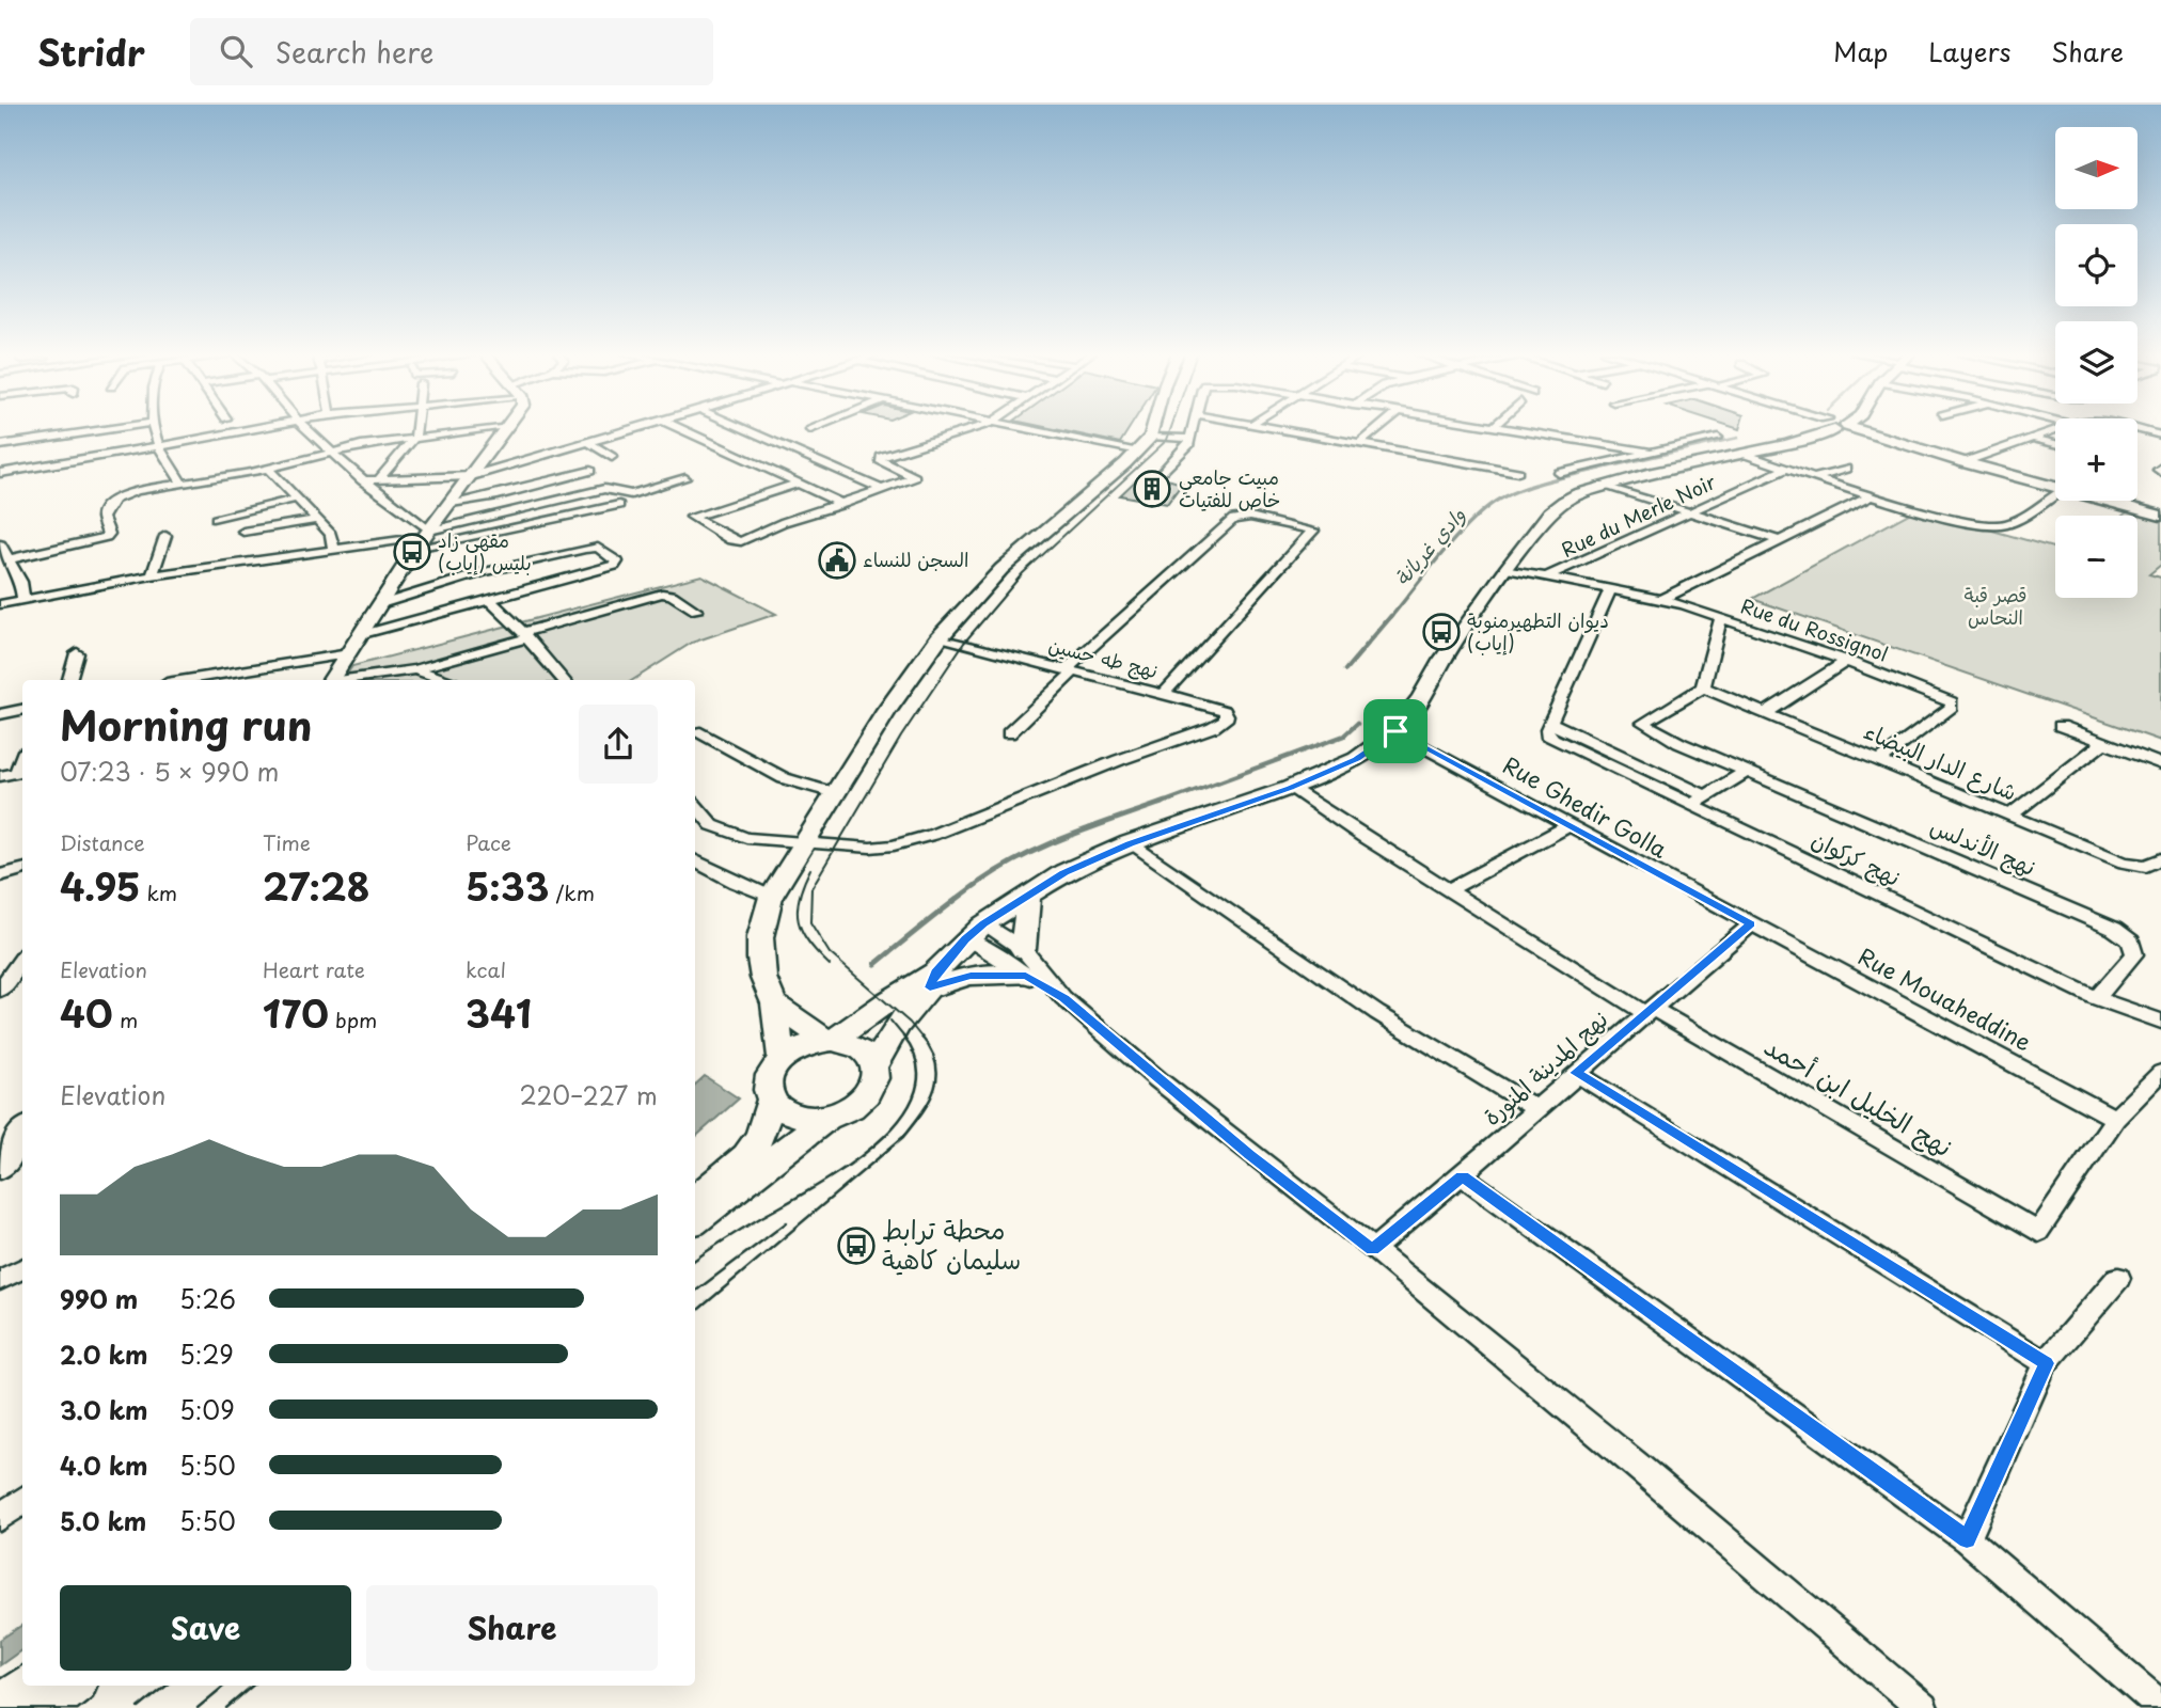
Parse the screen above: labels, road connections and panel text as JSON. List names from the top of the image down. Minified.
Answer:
{"streets":{"street":["Rue du Merle Noir","Rue du Rossignol","نهج طه حسين","شارع الدار البيضاء","Rue Ghedir Golla","نهج الأندلس","نهج كركوان","Rue Mouaheddine","نهج المدينة المنورة","نهج الخليل ابن أحمد"]},"crossings":[["Rue du Merle Noir","Rue du Rossignol"],["Rue du Rossignol","شارع الدار البيضاء"],["Rue Ghedir Golla","Rue Mouaheddine"],["Rue Ghedir Golla","نهج المدينة المنورة"],["نهج الأندلس","نهج كركوان"],["Rue Mouaheddine","نهج المدينة المنورة"],["Rue Mouaheddine","نهج الخليل ابن أحمد"],["نهج المدينة المنورة","نهج الخليل ابن أحمد"]],"water":["وادي غريانة"],"parks":["قصر قبة النحاس"],"places":{"building":["مبيت جامعي خاص للفتيات"],"bus stop":["مقهى زاد بليس (إياب)","ديوان التطهيرمنوبة (إياب)","محطة ترابط سليمان كاهية"],"public building":["السجن للنساء"]},"north":"right","page":{"header":"Stridr","search":"Search here","nav":["Map","Layers","Share"],"map_buttons":["+","−"],"heading":["Morning run","07:23 · 5 × 990 m"],"stats":[["Distance","4.95 km"],["Time","27:28"],["Pace","5:33 /km"],["Elevation","40 m"],["Heart rate","170 bpm"],["kcal","341"]],"chart":["Elevation","220–227 m"],"list":[{"name":"990 m","note":"5:26"},{"name":"2.0 km","note":"5:29"},{"name":"3.0 km","note":"5:09"},{"name":"4.0 km","note":"5:50"},{"name":"5.0 km","note":"5:50"}],"buttons":["Save","Share"]}}
